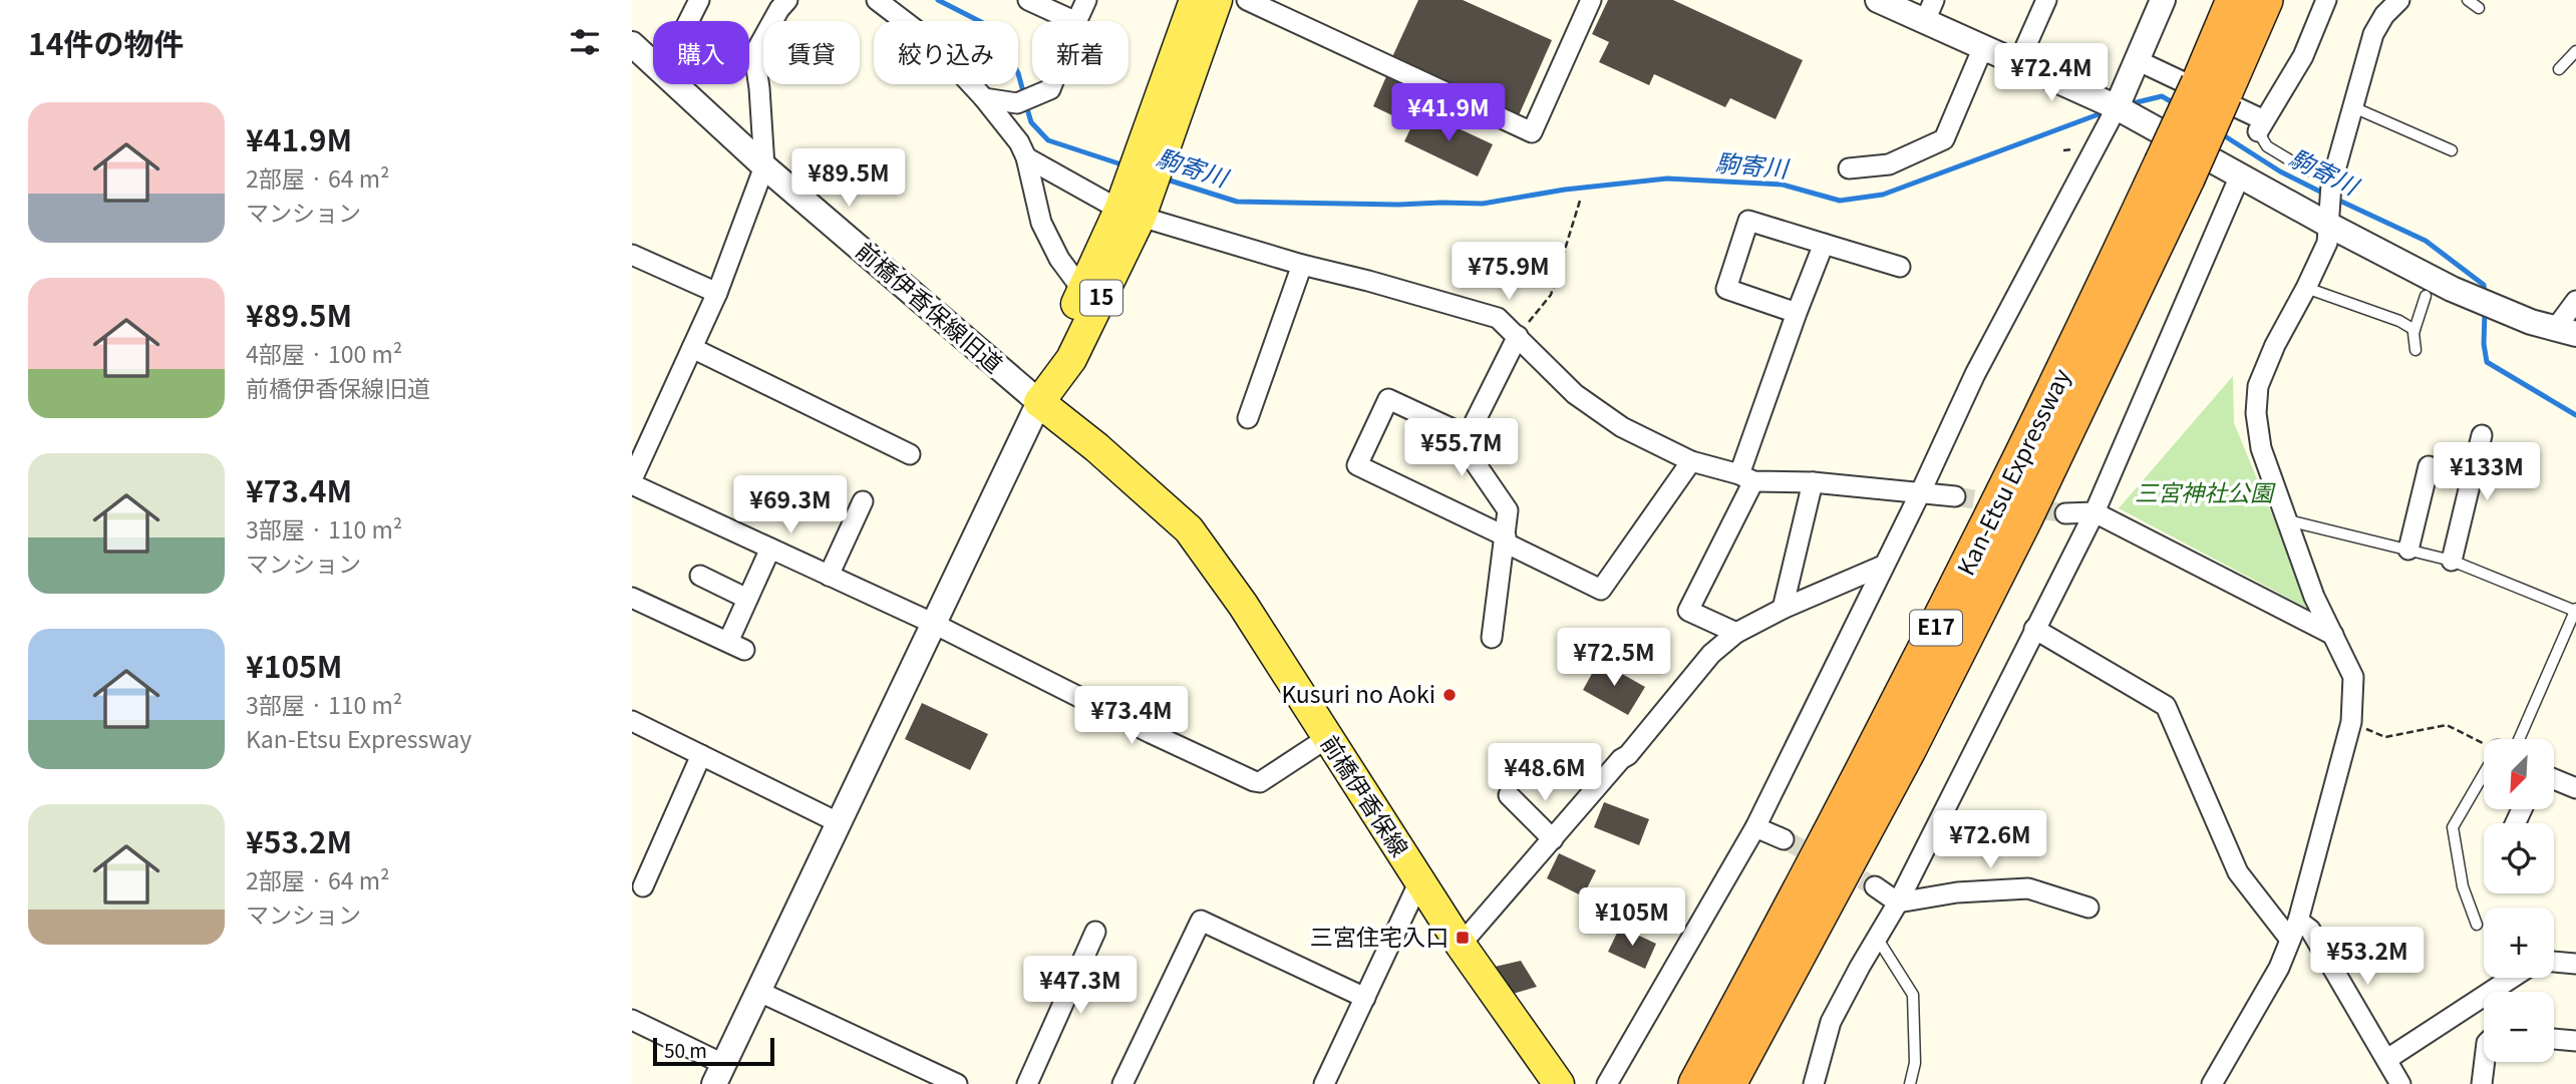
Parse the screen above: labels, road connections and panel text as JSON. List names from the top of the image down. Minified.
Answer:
{"streets":{"highway":["Kan-Etsu Expressway","E17"],"main road":["15","前橋伊香保線"],"street":["前橋伊香保線旧道"]},"crossings":[["15","前橋伊香保線旧道"],["15","前橋伊香保線"],["前橋伊香保線旧道","前橋伊香保線"]],"water":["駒寄川"],"parks":["三宮神社公園"],"places":{"other":["Kusuri no Aoki"],"transit":["三宮住宅入口"]},"scale_bar":"50 m","north":"bottom left","page":{"heading":"14件の物件","chip":["購入","賃貸","絞り込み","新着"],"price":["¥72.4M","¥41.9M","¥89.5M","¥75.9M","¥55.7M","¥133M","¥69.3M","¥72.5M","¥73.4M","¥48.6M","¥72.6M","¥105M","¥53.2M","¥47.3M"],"list":[{"name":"¥41.9M","note":"2部屋 · 64 m² · マンション"},{"name":"¥89.5M","note":"4部屋 · 100 m² · 前橋伊香保線旧道"},{"name":"¥73.4M","note":"3部屋 · 110 m² · マンション"},{"name":"¥105M","note":"3部屋 · 110 m² · Kan-Etsu Expressway"},{"name":"¥53.2M","note":"2部屋 · 64 m² · マンション"}],"map_buttons":["+","−"],"scale":"50 m"}}
